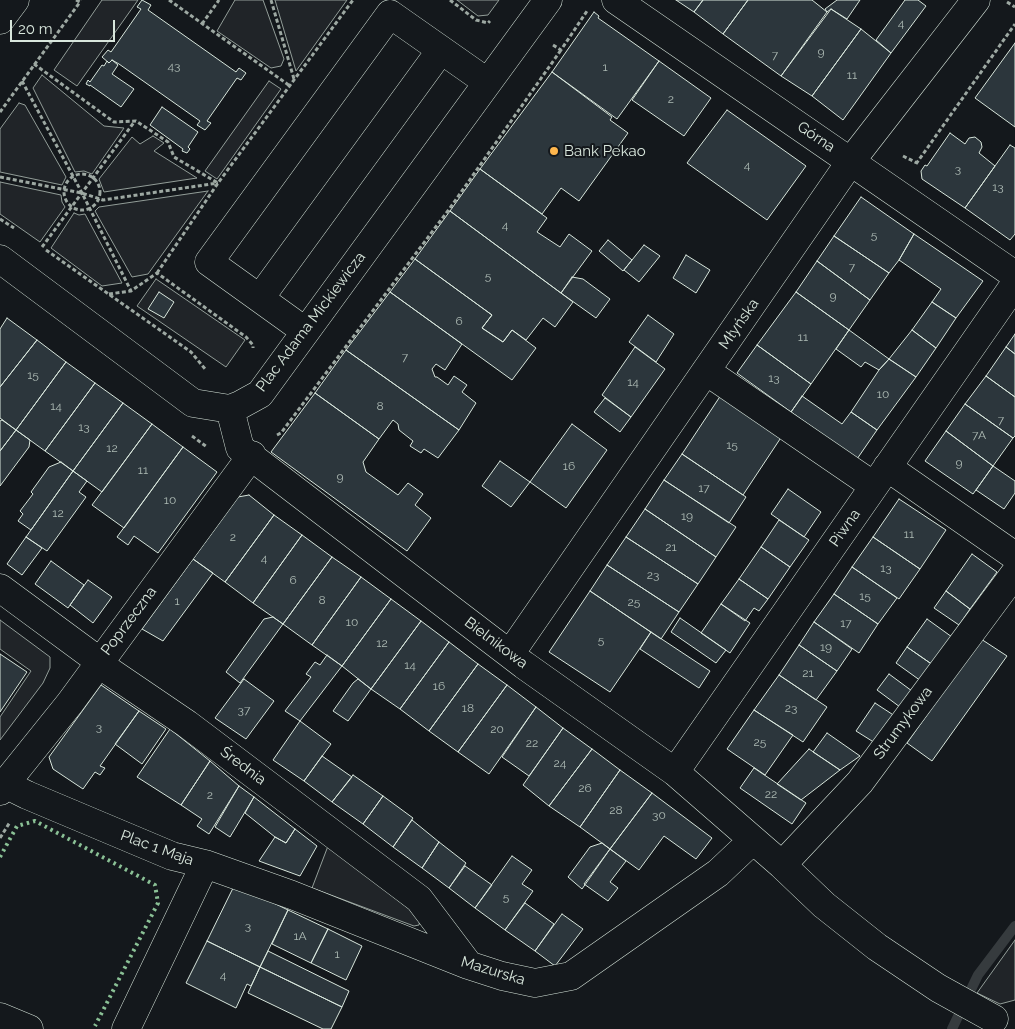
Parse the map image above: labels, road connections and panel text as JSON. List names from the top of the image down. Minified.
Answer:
{"streets":{"street":["Górna","Plac Adama Mickiewicza","Młyńska","Piwna","Poprzeczna","Bielnikowa","Strumykowa","Średnia","Plac 1 Maja","Mazurska"]},"crossings":[["Górna","Młyńska"],["Plac Adama Mickiewicza","Bielnikowa"],["Młyńska","Bielnikowa"],["Piwna","Bielnikowa"],["Poprzeczna","Bielnikowa"],["Poprzeczna","Średnia"],["Poprzeczna","Plac 1 Maja"],["Bielnikowa","Strumykowa"],["Bielnikowa","Mazurska"],["Średnia","Mazurska"],["Plac 1 Maja","Mazurska"]],"places":["Bank Pekao"],"house_numbers":["4","9","7","43","1","11","2","4","3","13","4","5","7","5","9","6","11","7","15","13","14","10","14","8","7","13","7A","15","12","9","16","11","9","17","10","12","19","11","2","21","4","13","23","6","15","8","1","25","10","17","5","12","19","14","21","16","18","23","37","3","20","25","22","24","26","22","2","28","30","5","3","1A","1","4"],"scale_bar":"20 m"}
